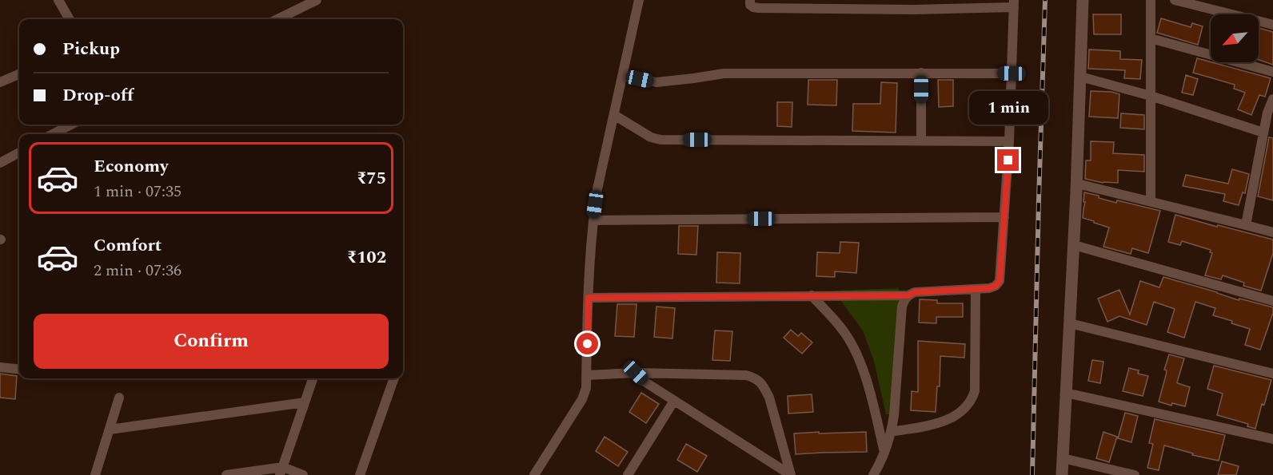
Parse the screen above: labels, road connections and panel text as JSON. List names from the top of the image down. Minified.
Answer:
{"north":"bottom left","page":{"banner":["Pickup","Drop-off"],"bubble":"1 min","list":[{"name":"Economy","note":"1 min · 07:35","value":"₹75"},{"name":"Comfort","note":"2 min · 07:36","value":"₹102"}],"buttons":"Confirm"}}
